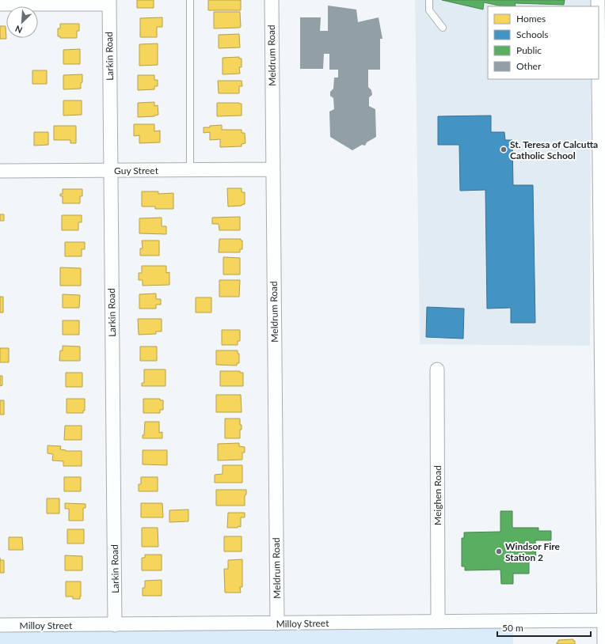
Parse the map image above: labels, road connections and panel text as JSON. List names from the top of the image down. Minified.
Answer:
{"streets":{"street":["Meldrum Road","Larkin Road","Guy Street","Meighen Road","Milloy Street"]},"crossings":[["Meldrum Road","Guy Street"],["Meldrum Road","Milloy Street"],["Larkin Road","Guy Street"],["Larkin Road","Milloy Street"],["Meighen Road","Milloy Street"]],"places":["St. Teresa of Calcutta Catholic School","Windsor Fire Station 2"],"legend":["Homes","Schools","Public","Other"],"scale_bar":"50 m","north":"bottom left"}
